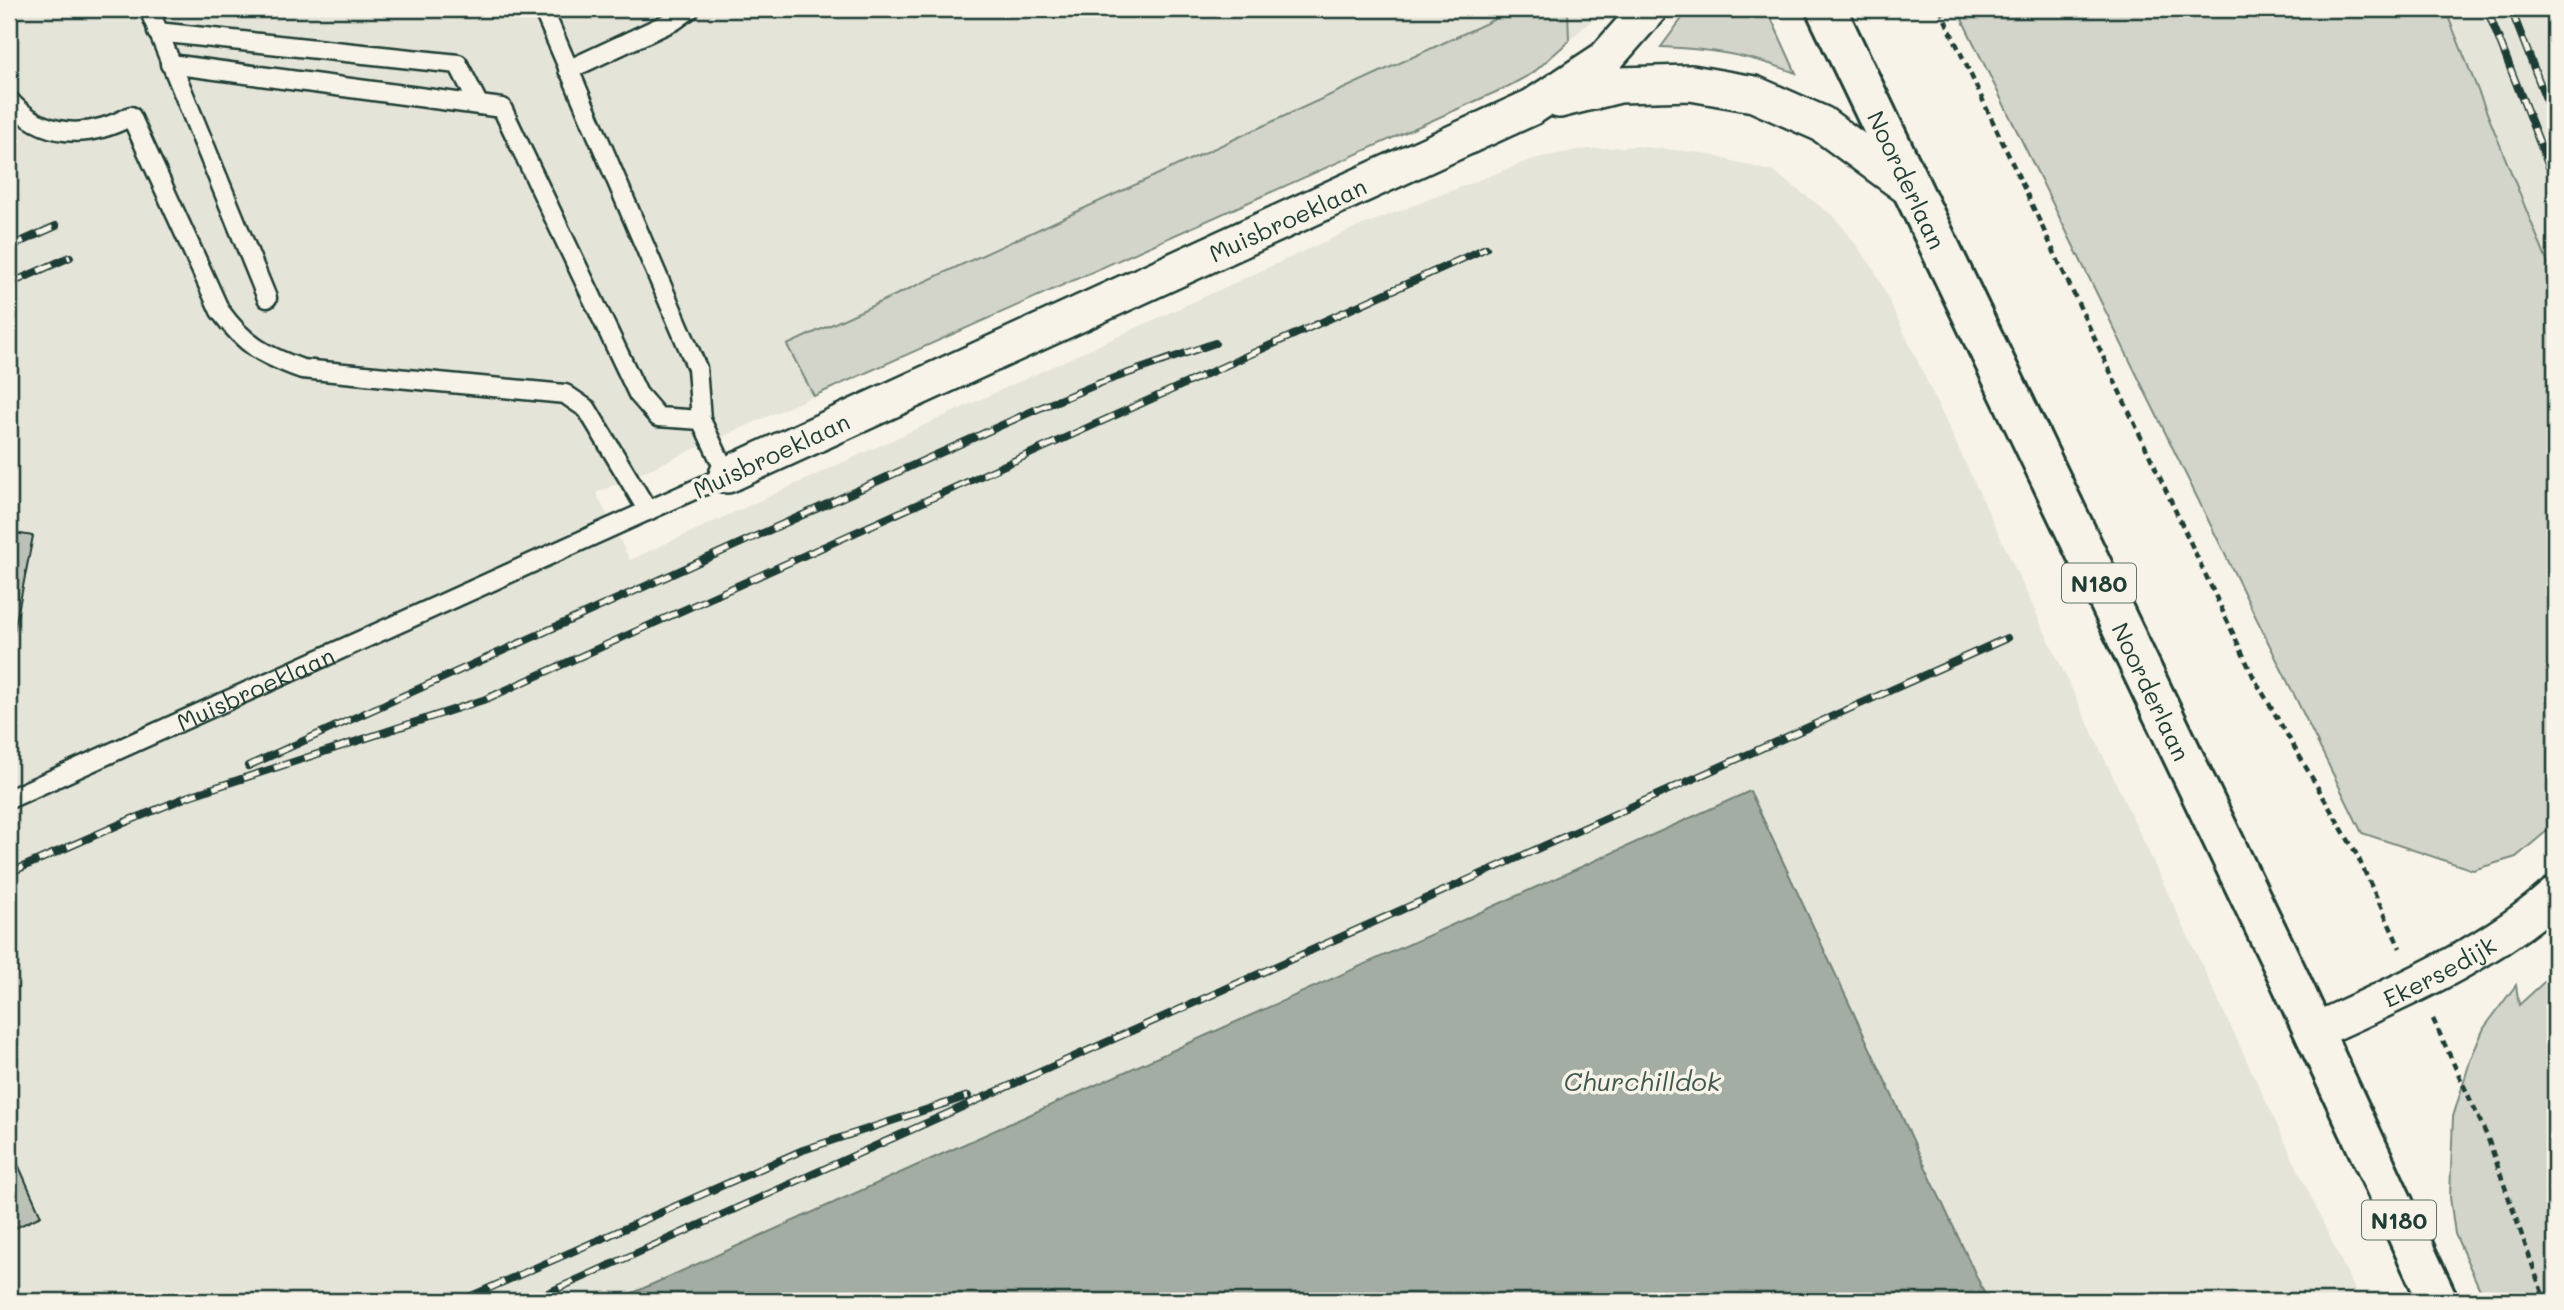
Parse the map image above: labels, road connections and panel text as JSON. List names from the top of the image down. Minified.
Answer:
{"streets":{"main road":["Noorderlaan","N180"],"street":["Muisbroeklaan","Ekersedijk"]},"crossings":[["Noorderlaan","Muisbroeklaan"],["Noorderlaan","Ekersedijk"]],"water":["Churchilldok"]}
